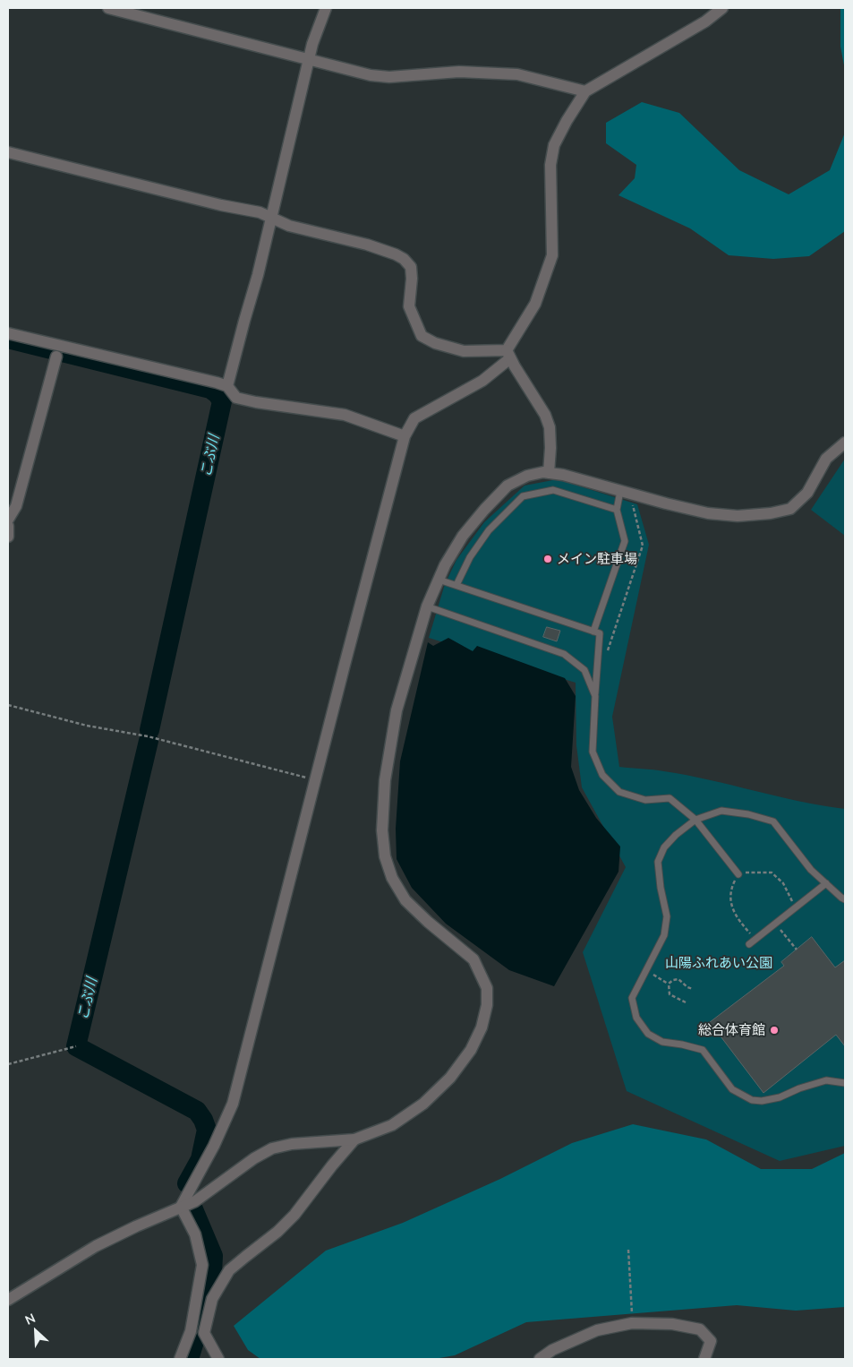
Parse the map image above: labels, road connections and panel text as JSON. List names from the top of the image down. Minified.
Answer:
{"water":["こぶ川"],"parks":["山陽ふれあい公園"],"places":["メイン駐車場","総合体育館"],"north":"top left"}
